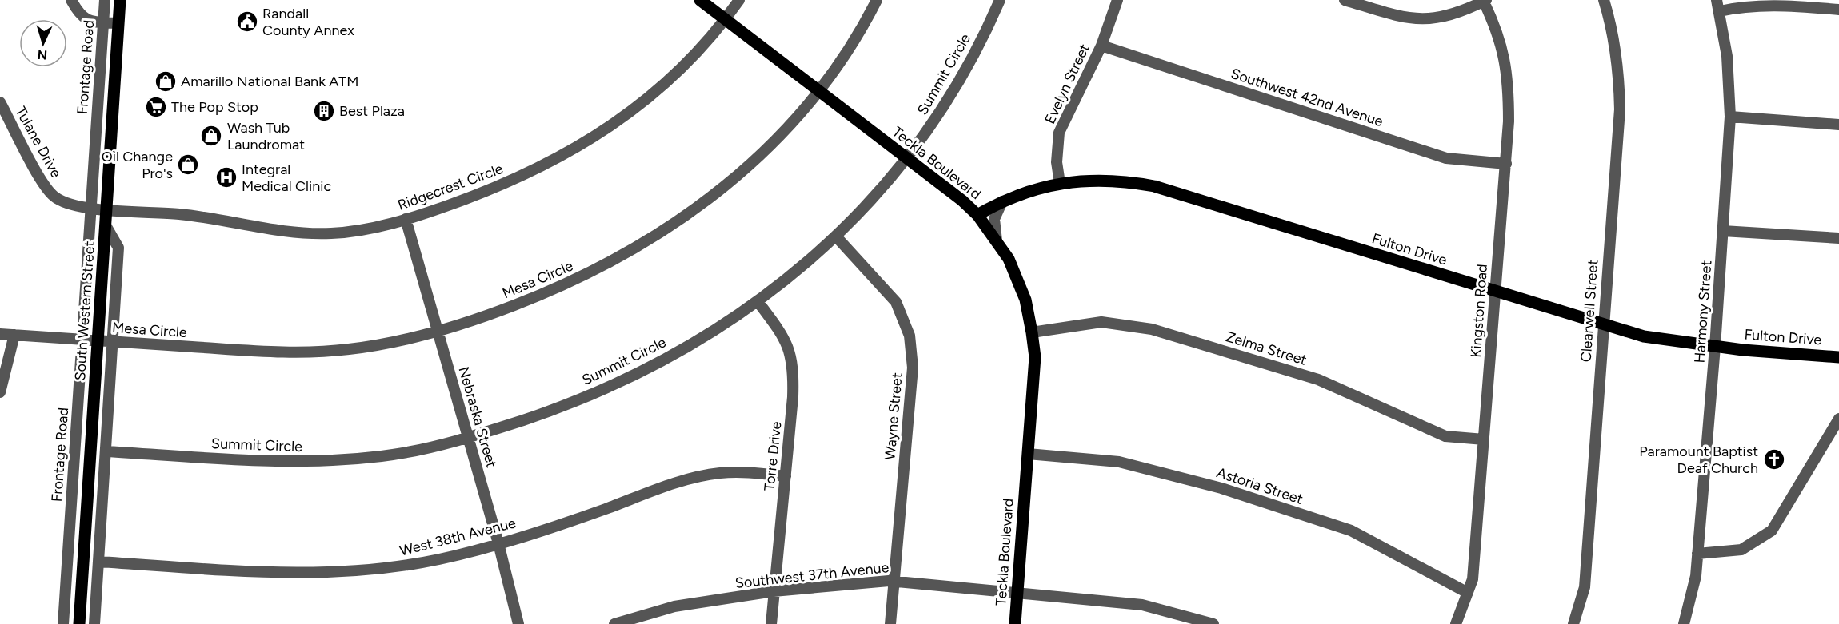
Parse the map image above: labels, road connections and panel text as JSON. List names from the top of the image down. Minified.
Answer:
{"streets":{"main road":["Teckla Boulevard","Fulton Drive","South Western Street"],"street":["Frontage Road","Summit Circle","Evelyn Street","Southwest 42nd Avenue","Tulane Drive","Ridgecrest Circle","Mesa Circle","Kingston Road","Clearwell Street","Harmony Street","Zelma Street","Wayne Street","Nebraska Street","Torre Drive","Astoria Street","West 38th Avenue","Southwest 37th Avenue"]},"crossings":[["Frontage Road","Tulane Drive"],["Frontage Road","Mesa Circle"],["Summit Circle","Teckla Boulevard"],["Summit Circle","Wayne Street"],["Summit Circle","Nebraska Street"],["Summit Circle","Torre Drive"],["Evelyn Street","Southwest 42nd Avenue"],["Evelyn Street","Fulton Drive"],["Southwest 42nd Avenue","Kingston Road"],["Tulane Drive","Ridgecrest Circle"],["Tulane Drive","South Western Street"],["Teckla Boulevard","Ridgecrest Circle"],["Teckla Boulevard","Fulton Drive"],["Teckla Boulevard","Mesa Circle"],["Teckla Boulevard","Zelma Street"],["Teckla Boulevard","Astoria Street"],["Teckla Boulevard","Southwest 37th Avenue"],["Ridgecrest Circle","South Western Street"],["Ridgecrest Circle","Nebraska Street"],["Fulton Drive","Kingston Road"],["Fulton Drive","Clearwell Street"],["Fulton Drive","Harmony Street"],["Mesa Circle","South Western Street"],["Mesa Circle","Nebraska Street"],["Kingston Road","Zelma Street"],["Kingston Road","Astoria Street"],["Wayne Street","Southwest 37th Avenue"],["Nebraska Street","West 38th Avenue"],["Torre Drive","West 38th Avenue"],["Torre Drive","Southwest 37th Avenue"]],"places":{"public building":["Randall County Annex"],"shop":["Amarillo National Bank ATM","Wash Tub Laundromat","Oil Change Pro's"],"supermarket":["The Pop Stop"],"building":["Best Plaza"],"hospital":["Integral Medical Clinic"],"church":["Paramount Baptist Deaf Church"]},"north":"bottom"}
